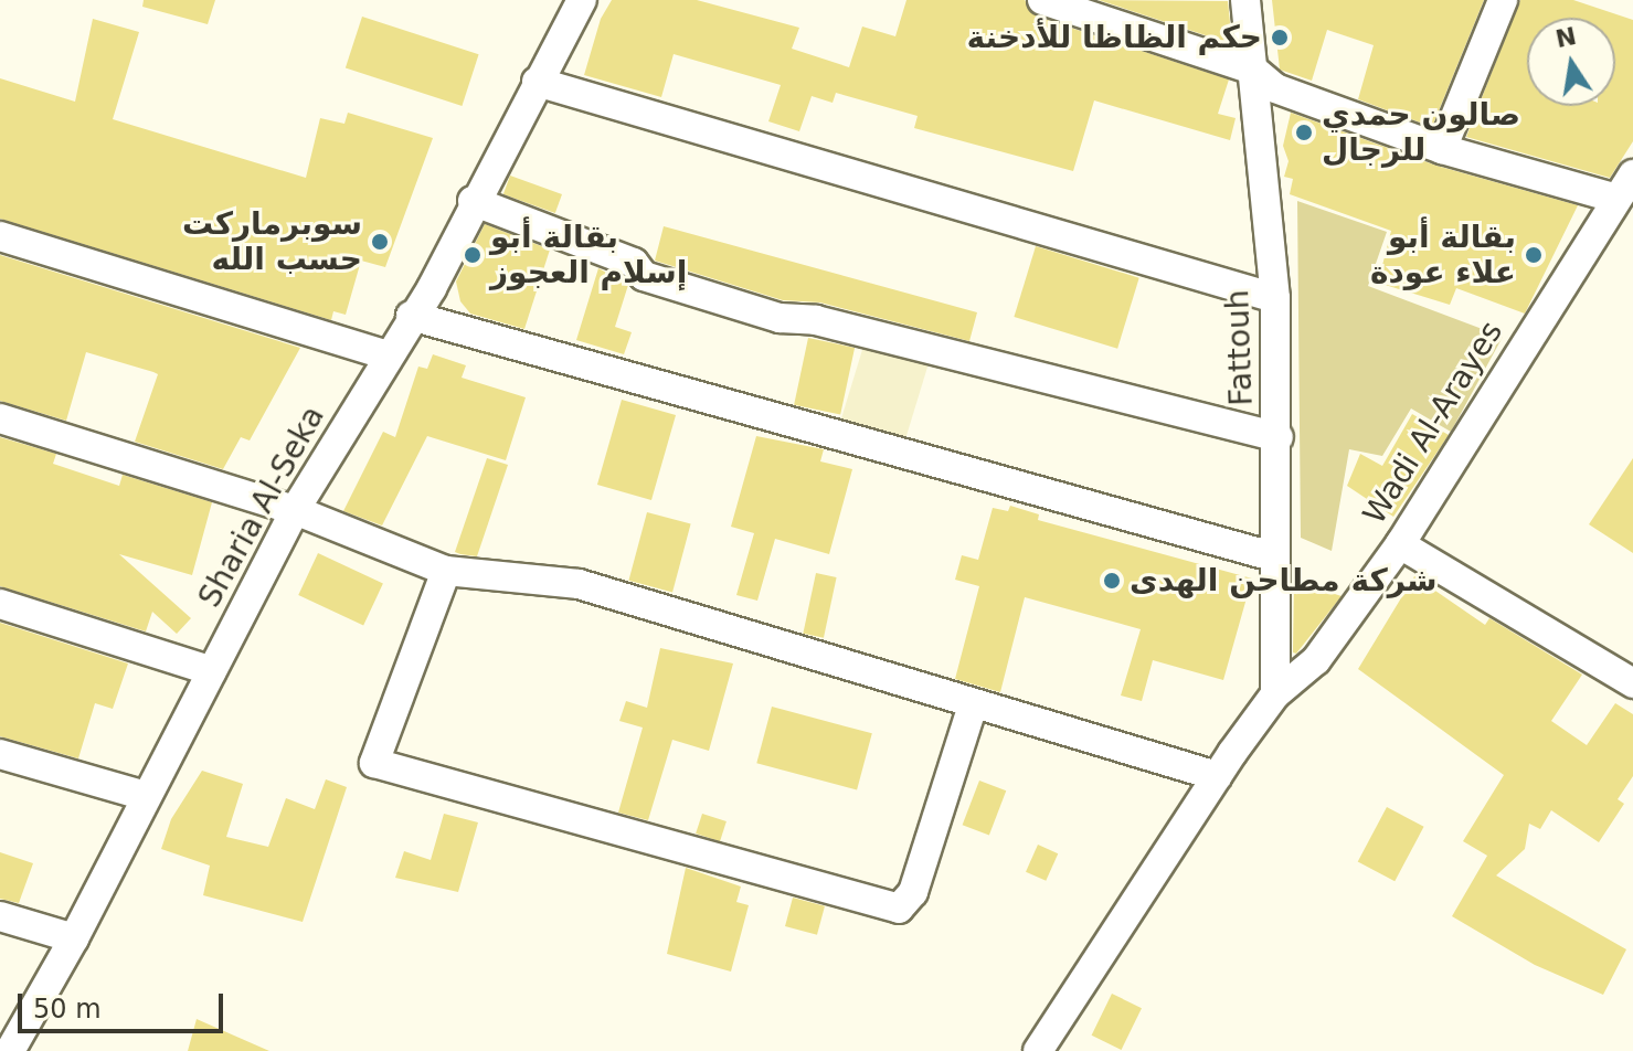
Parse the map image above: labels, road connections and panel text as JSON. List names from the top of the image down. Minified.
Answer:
{"streets":{"street":["Fattouh","Wadi Al-Arayes","Sharia Al-Seka"]},"crossings":[["Fattouh","Wadi Al-Arayes"]],"places":["حكم الظاظا للأدخنة","صالون حمدي للرجال","سوبرماركت حسب الله","بقالة أبو إسلام العجوز","بقالة أبو علاء عودة","شركة مطاحن الهدى"],"scale_bar":"50 m","north":"top"}
